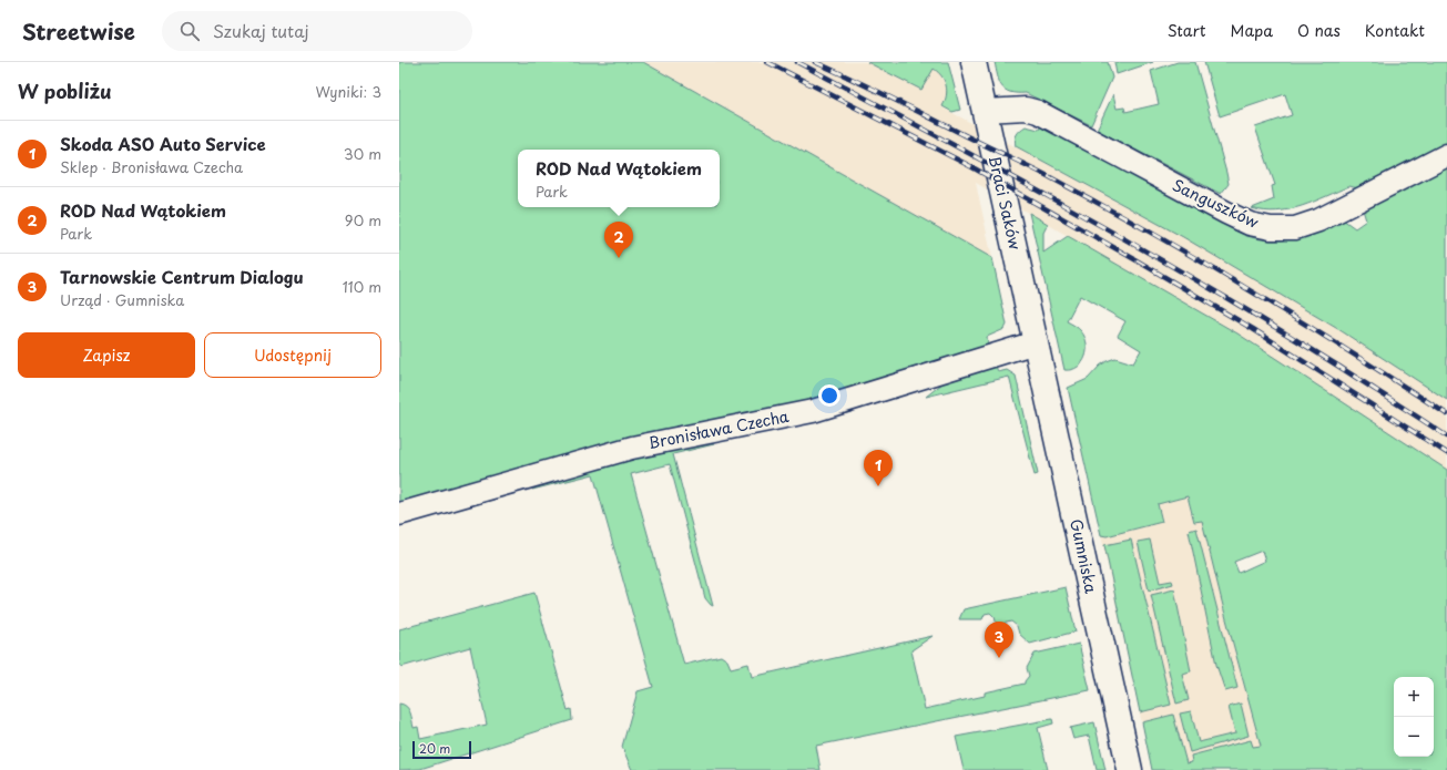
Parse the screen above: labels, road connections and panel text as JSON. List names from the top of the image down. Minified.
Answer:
{"streets":{"street":["Braci Saków","Sanguszków","Bronisława Czecha","Gumniska"]},"crossings":[["Braci Saków","Sanguszków"],["Braci Saków","Bronisława Czecha"],["Braci Saków","Gumniska"],["Bronisława Czecha","Gumniska"]],"scale_bar":"20 m","page":{"header":"Streetwise","search":"Szukaj tutaj","nav":["Start","Mapa","O nas","Kontakt"],"heading":["W pobliżu","Wyniki: 3"],"list":[{"mark":"1","name":"Skoda ASO Auto Service","note":"Sklep · Bronisława Czecha","value":"30 m"},{"mark":"2","name":"ROD Nad Wątokiem","note":"Park","value":"90 m"},{"mark":"3","name":"Tarnowskie Centrum Dialogu","note":"Urząd · Gumniska","value":"110 m"}],"popup":["ROD Nad Wątokiem","Park"],"pins":["2","1","3"],"buttons":["Zapisz","Udostępnij"],"map_buttons":["+","−"],"scale":"20 m"}}
